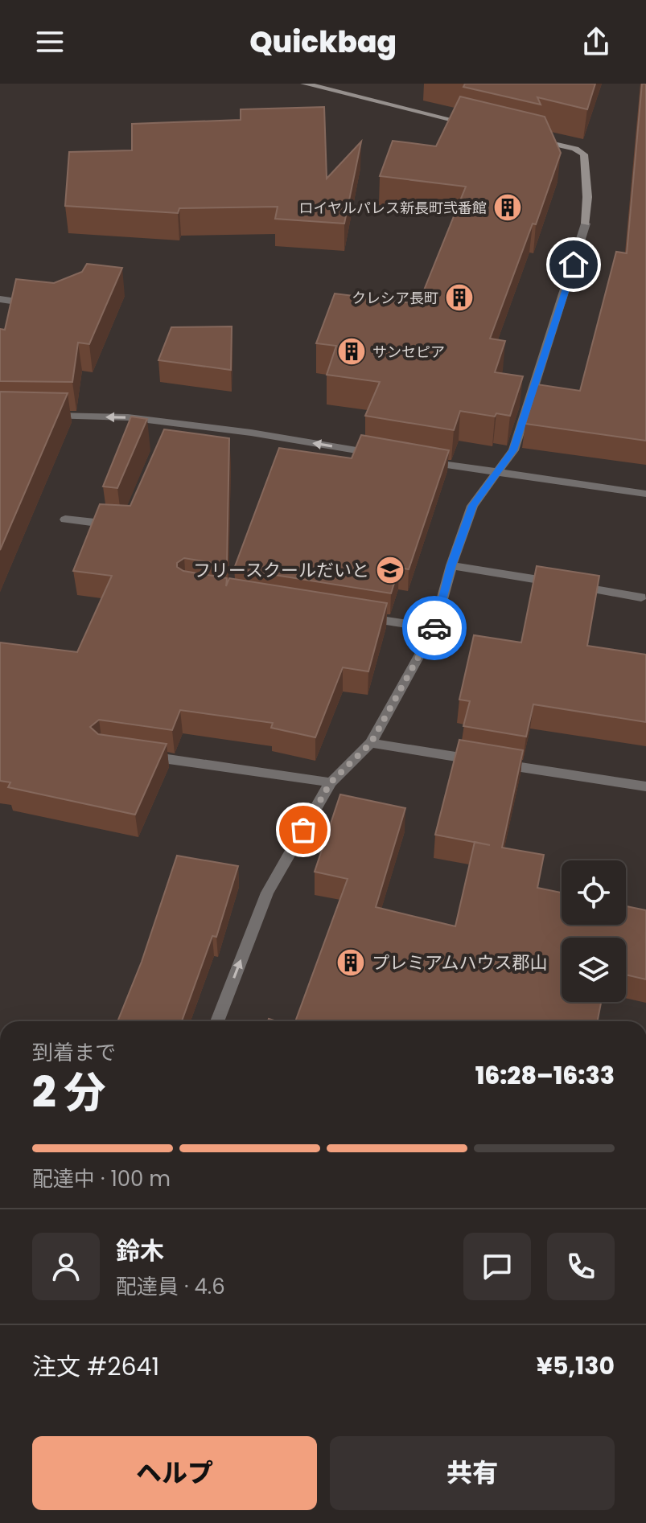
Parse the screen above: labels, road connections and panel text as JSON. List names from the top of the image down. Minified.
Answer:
{"places":{"building":["ロイヤルパレス新長町弐番館","クレシア長町","サンセピア","プレミアムハウス郡山"],"school or university":["フリースクールだいと"]},"page":{"header":"Quickbag","heading":["2 分","到着まで","16:28–16:33"],"panel":["鈴木","配達員 · 4.6","注文 #2641","¥5,130"],"bar":"配達中 · 100 m","buttons":["ヘルプ","共有"]}}
